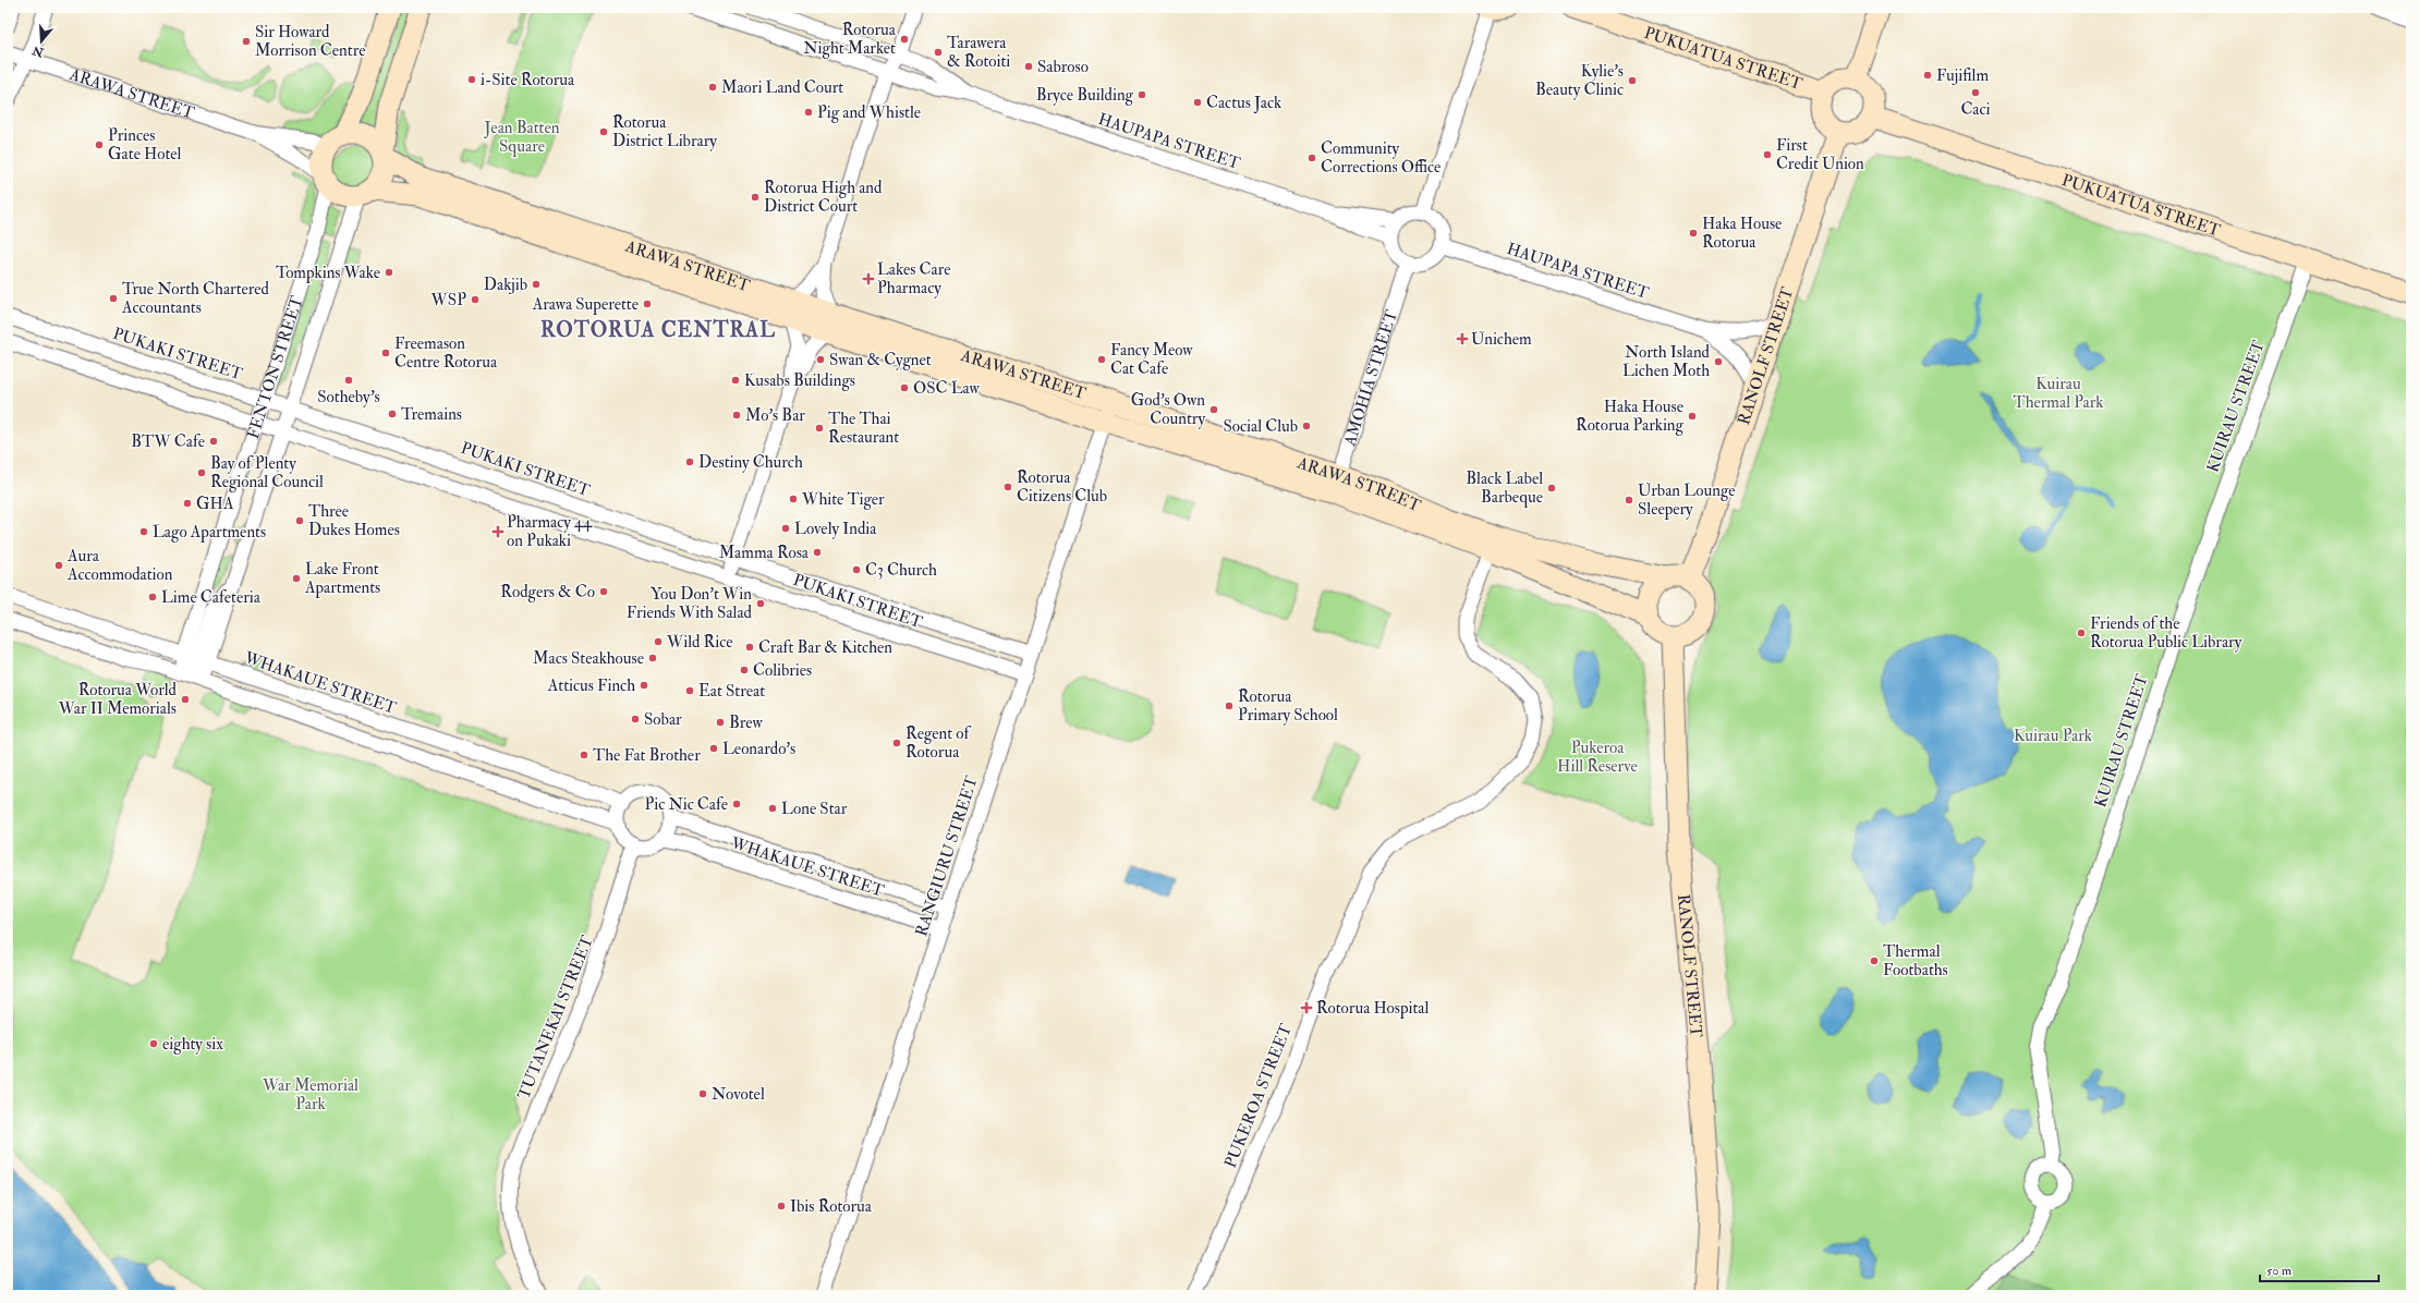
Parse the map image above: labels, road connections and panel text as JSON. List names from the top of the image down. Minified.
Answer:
{"streets":{"main road":["PUKUATUA STREET","ARAWA STREET","RANOLF STREET"],"street":["HAUPAPA STREET","PUKAKI STREET","FENTON STREET","AMOHIA STREET","KUIRAU STREET","WHAKAUE STREET","RANGIURU STREET","TUTANEKAI STREET","PUKEROA STREET"]},"crossings":[["PUKUATUA STREET","RANOLF STREET"],["PUKUATUA STREET","KUIRAU STREET"],["ARAWA STREET","RANOLF STREET"],["ARAWA STREET","FENTON STREET"],["ARAWA STREET","AMOHIA STREET"],["ARAWA STREET","RANGIURU STREET"],["ARAWA STREET","PUKEROA STREET"],["HAUPAPA STREET","RANOLF STREET"],["HAUPAPA STREET","AMOHIA STREET"],["PUKAKI STREET","FENTON STREET"],["PUKAKI STREET","RANGIURU STREET"],["FENTON STREET","WHAKAUE STREET"],["WHAKAUE STREET","RANGIURU STREET"],["WHAKAUE STREET","TUTANEKAI STREET"]],"districts":["ROTORUA CENTRAL"],"parks":["Jean Batten Square","Kuirau Thermal Park","Kuirau Park","Pukeroa Hill Reserve","War Memorial Park"],"places":{"other":["Rotorua Night Market","Sir Howard Morrison Centre","Tarawera & Rotoiti","Sabroso","Fujifilm","i-Site Rotorua","Kylie's Beauty Clinic","Maori Land Court","Caci","Bryce Building","Cactus Jack","Pig and Whistle","Rotorua District Library","Princes Gate Hotel","First Credit Union","Community Corrections Office","Rotorua High and District Court","Haka House Rotorua","Tompkins Wake","Dakjib","True North Chartered Accountants","WSP","Arawa Superette","Freemason Centre Rotorua","Swan & Cygnet","Fancy Meow Cat Cafe","North Island Lichen Moth","Sotheby's","Kusabs Buildings","OSC Law","God's Own Country","Tremains","Mo's Bar","Haka House Rotorua Parking","Social Club","The Thai Restaurant","BTW Cafe","Destiny Church","Bay of Plenty Regional Council","Rotorua Citizens Club","Black Label Barbeque","White Tiger","Urban Lounge Sleepery","GHA","Three Dukes Homes","Lovely India","Lago Apartments","Mamma Rosa","Aura Accommodation","C3 Church","Lake Front Apartments","Rodgers & Co","Lime Cafeteria","You Don't Win Friends With Salad","Friends of the Rotorua Public Library","Wild Rice","Craft Bar & Kitchen","Macs Steakhouse","Colibries","Atticus Finch","Eat Streat","Rotorua World War II Memorials","Rotorua Primary School","Sobar","Brew","Regent of Rotorua","Leonardo’s","The Fat Brother","Pic Nic Cafe","Lone Star","Thermal Footbaths","eighty six","Novotel","Ibis Rotorua"],"health":["Lakes Care Pharmacy","Unichem","Pharmacy 44 on Pukaki","Rotorua Hospital"]},"scale_bar":"50 m","north":"bottom"}
